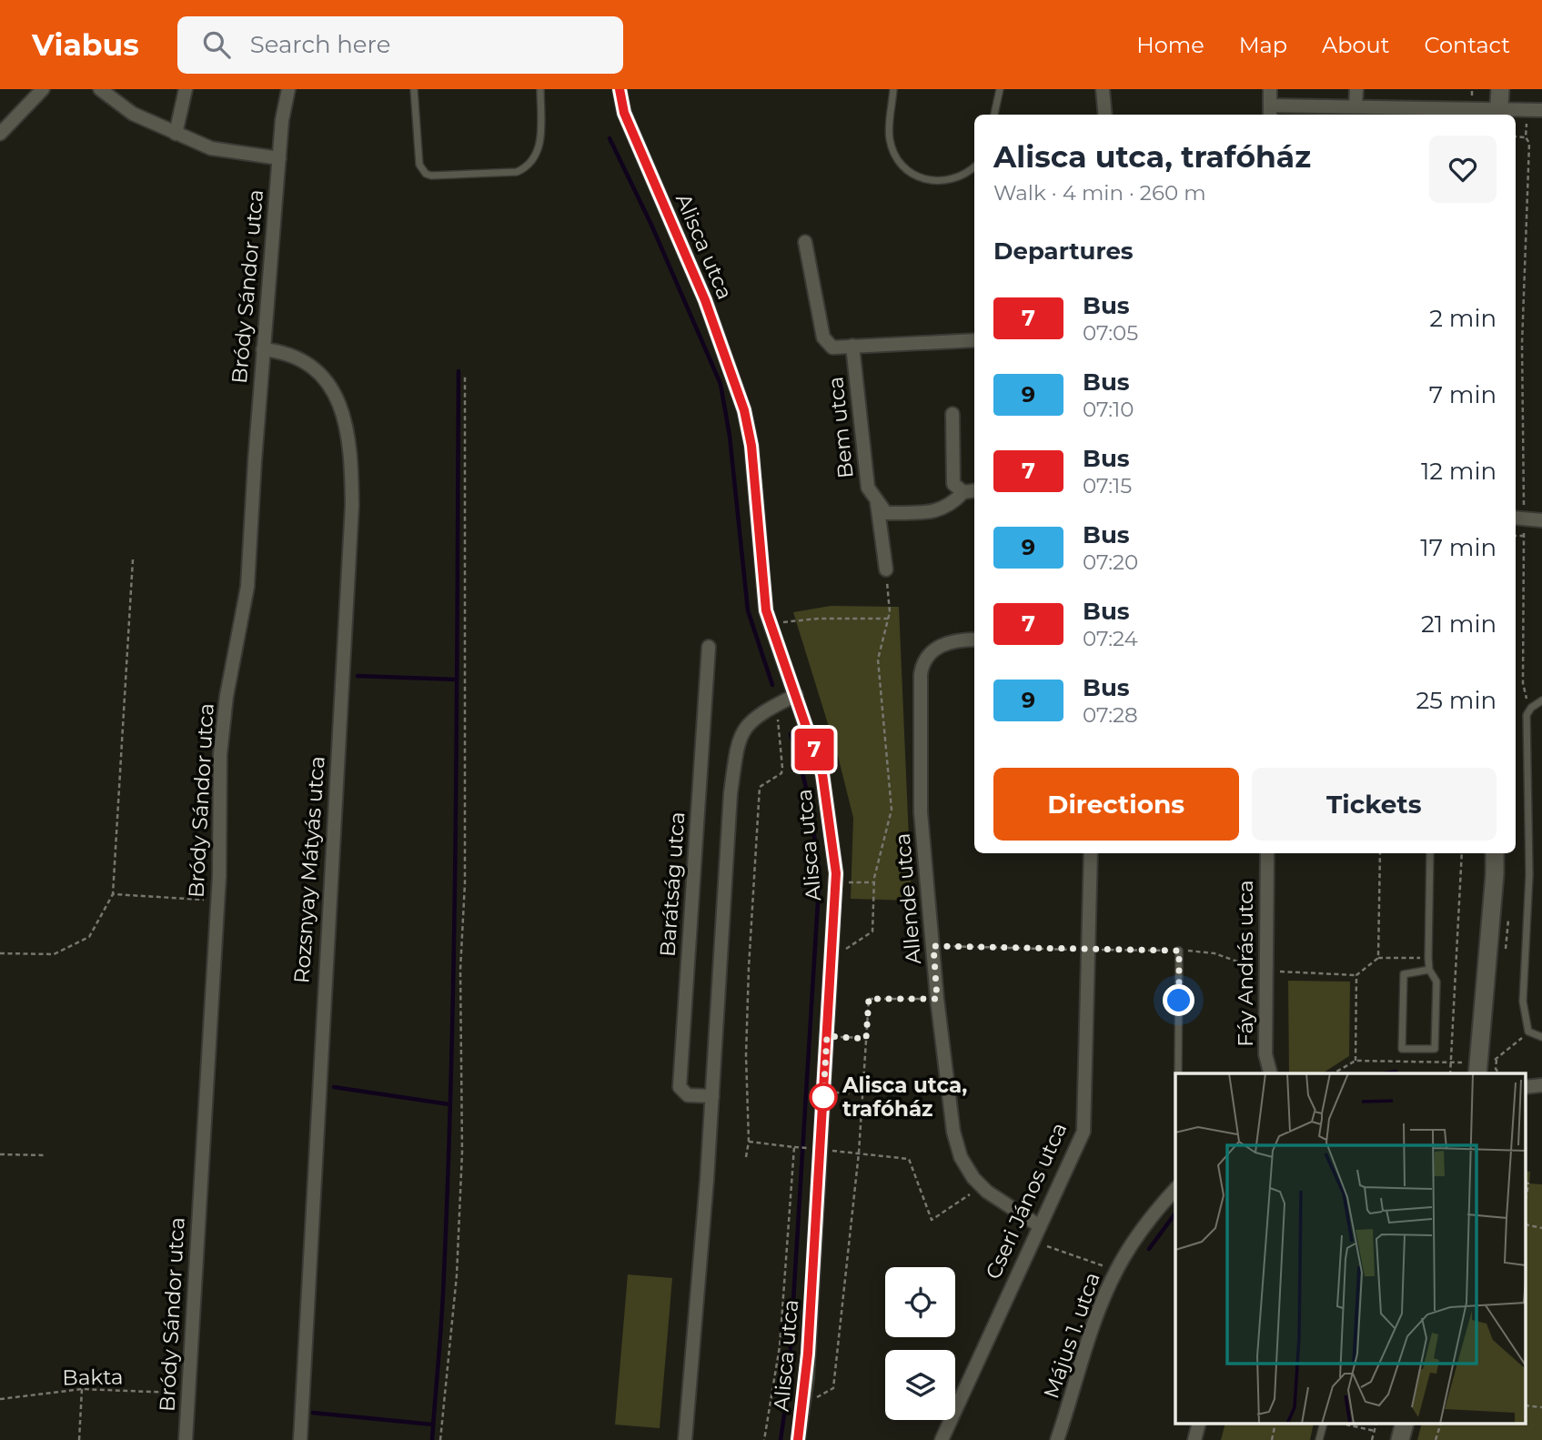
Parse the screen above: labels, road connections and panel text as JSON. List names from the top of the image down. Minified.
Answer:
{"streets":{"street":["Alisca utca","Bródy Sándor utca","Bem utca","Rozsnyay Mátyás utca","Barátság utca","Allende utca","Fáy András utca","Cseri János utca","Május 1. utca"],"path":["Bakta"]},"crossings":[["Bródy Sándor utca","Rozsnyay Mátyás utca"],["Bródy Sándor utca","Bakta"],["Allende utca","Cseri János utca"]],"places":["Alisca utca, trafóház"],"lines":["bus line 7"],"page":{"header":"Viabus","search":"Search here","nav":["Home","Map","About","Contact"],"on_map":"7","heading":[["Alisca utca, trafóház","Walk · 4 min · 260 m"],"Departures"],"list":[{"mark":"7","name":"Bus","note":"07:05","value":"2 min"},{"mark":"9","name":"Bus","note":"07:10","value":"7 min"},{"mark":"7","name":"Bus","note":"07:15","value":"12 min"},{"mark":"9","name":"Bus","note":"07:20","value":"17 min"},{"mark":"7","name":"Bus","note":"07:24","value":"21 min"},{"mark":"9","name":"Bus","note":"07:28","value":"25 min"}],"buttons":["Directions","Tickets"]}}
